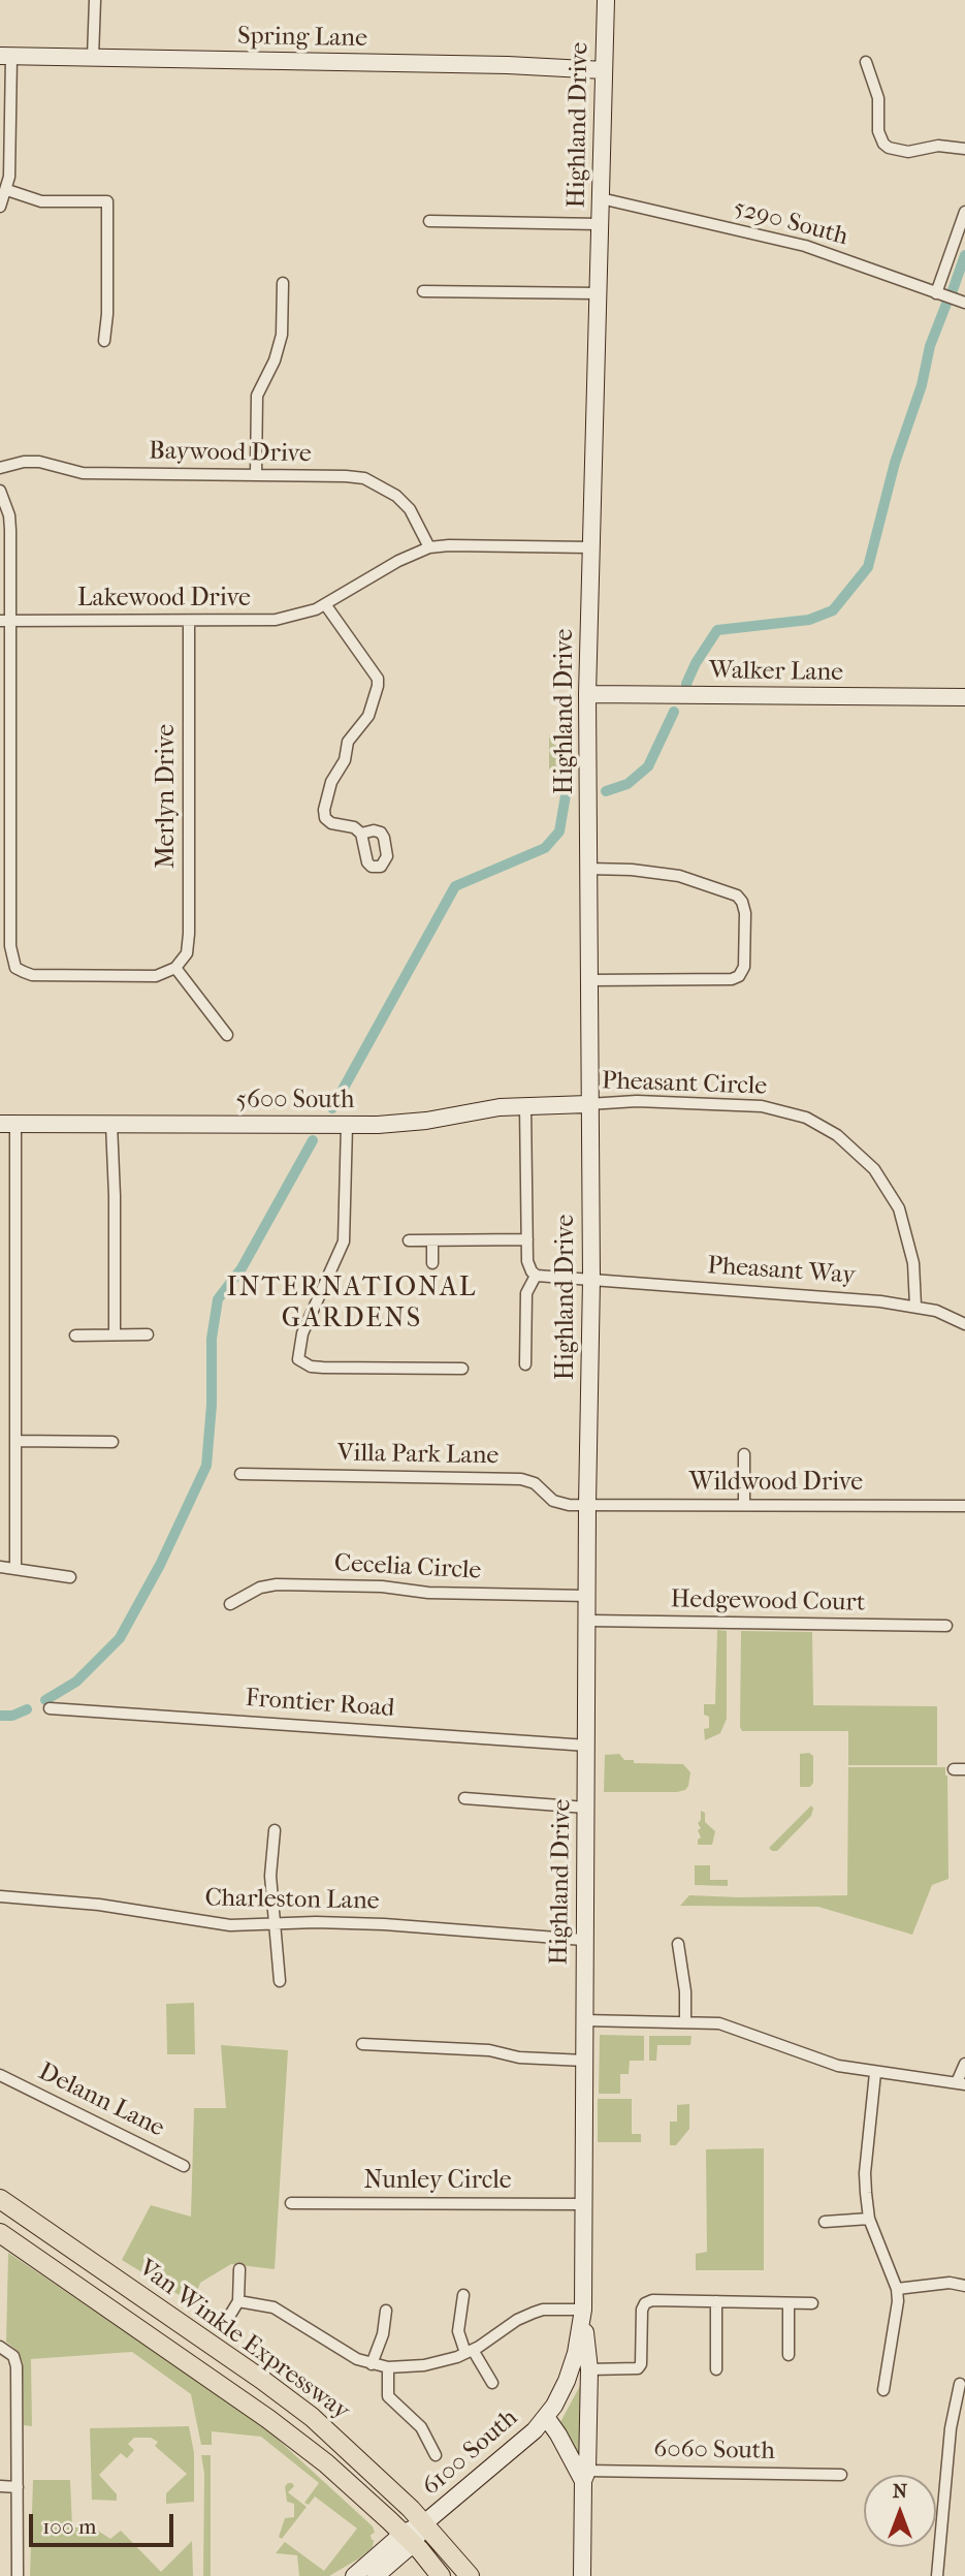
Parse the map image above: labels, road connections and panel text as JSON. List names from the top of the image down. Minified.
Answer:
{"streets":{"main road":["Spring Lane","Highland Drive","Walker Lane","5600 South","Van Winkle Expressway","6100 South"],"street":["5290 South","Baywood Drive","Lakewood Drive","Merlyn Drive","Pheasant Circle","Pheasant Way","Villa Park Lane","Wildwood Drive","Cecelia Circle","Hedgewood Court","Frontier Road","Charleston Lane","Delann Lane","Nunley Circle","6060 South"]},"crossings":[["Spring Lane","Highland Drive"],["Highland Drive","5290 South"],["Highland Drive","Lakewood Drive"],["Highland Drive","Walker Lane"],["Highland Drive","Pheasant Circle"],["Highland Drive","5600 South"],["Highland Drive","Pheasant Way"],["Highland Drive","Villa Park Lane"],["Highland Drive","Wildwood Drive"],["Highland Drive","Cecelia Circle"],["Highland Drive","Hedgewood Court"],["Highland Drive","Frontier Road"],["Highland Drive","Charleston Lane"],["Highland Drive","Nunley Circle"],["Highland Drive","6100 South"],["Baywood Drive","Lakewood Drive"],["Lakewood Drive","Merlyn Drive"],["Pheasant Circle","5600 South"],["Pheasant Circle","Pheasant Way"],["Villa Park Lane","Wildwood Drive"],["Van Winkle Expressway","6100 South"]],"districts":["INTERNATIONAL GARDENS"],"scale_bar":"100 m","north":"top"}
